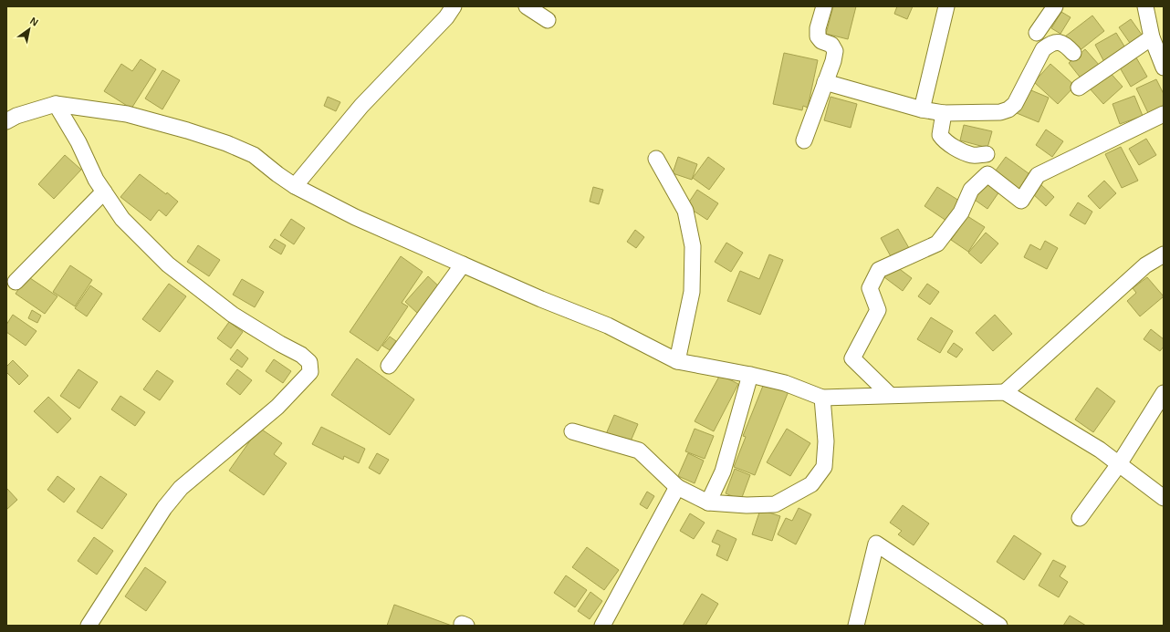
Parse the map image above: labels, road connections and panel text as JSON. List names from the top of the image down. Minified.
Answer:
{"north":"top right"}
